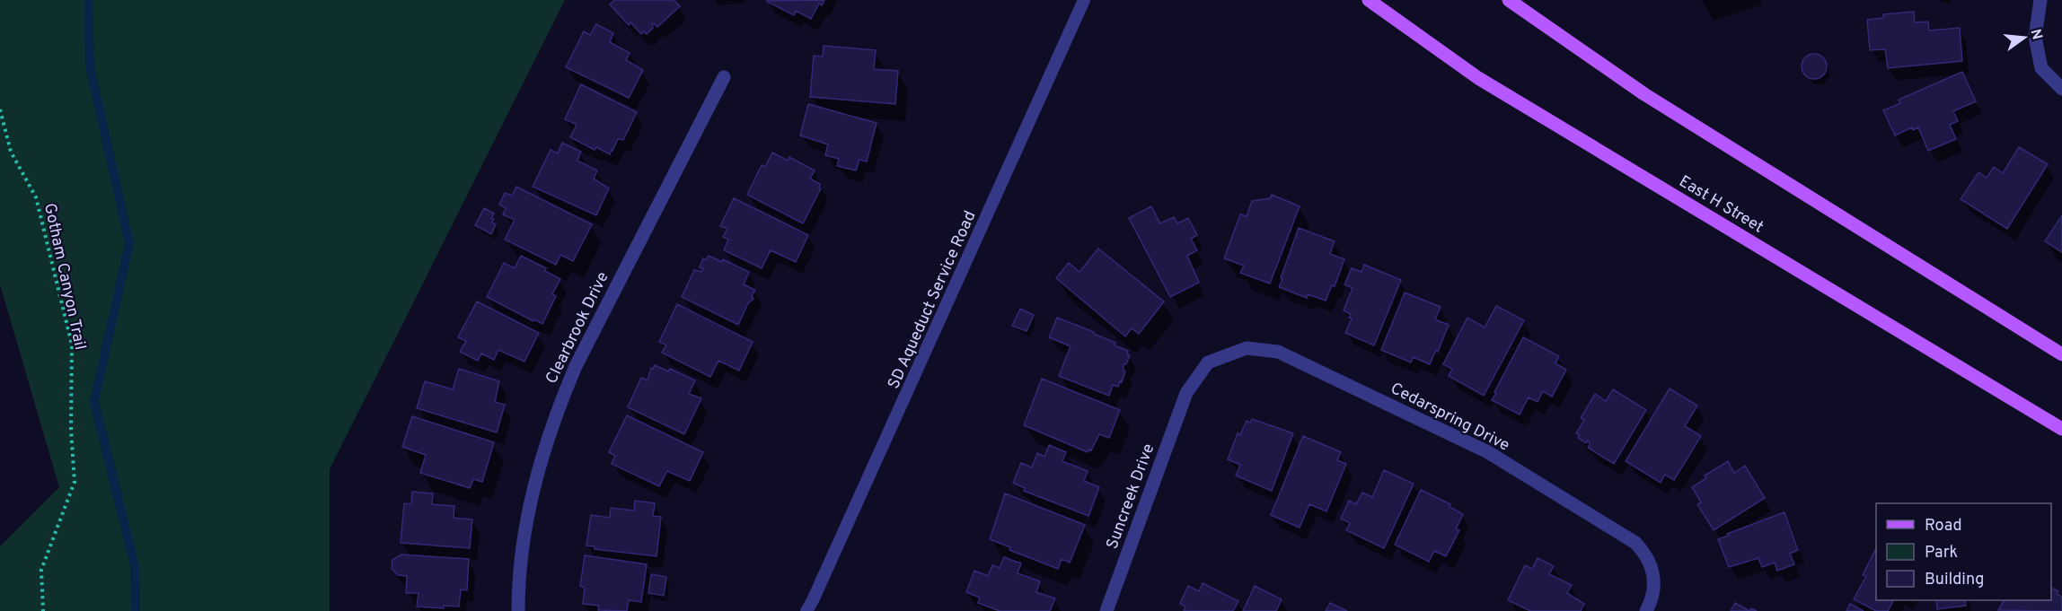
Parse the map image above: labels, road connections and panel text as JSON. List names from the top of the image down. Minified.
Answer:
{"streets":{"main road":["East H Street"],"street":["Clearbrook Drive","Cedarspring Drive","Suncreek Drive"],"lane":["SD Aqueduct Service Road"],"path":["Gotham Canyon Trail"]},"crossings":[["Cedarspring Drive","Suncreek Drive"]],"legend":["Road","Park","Building"],"north":"right"}
